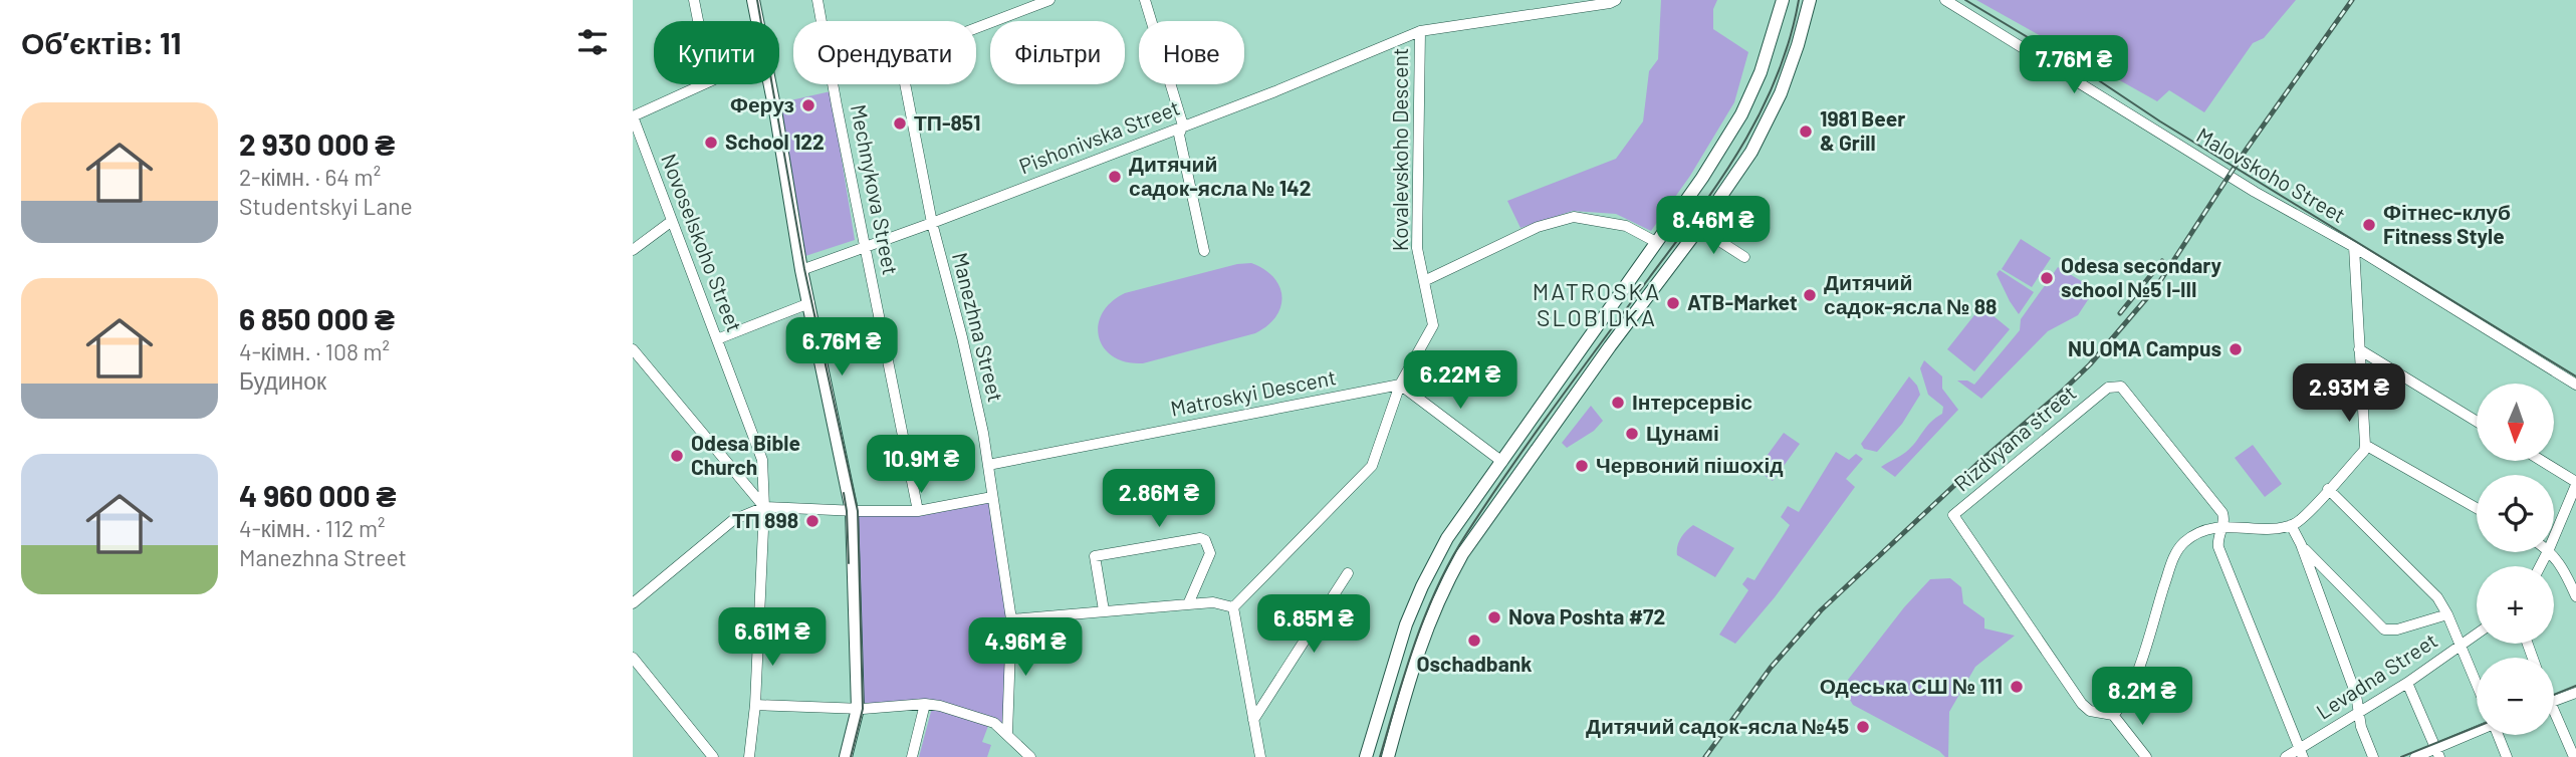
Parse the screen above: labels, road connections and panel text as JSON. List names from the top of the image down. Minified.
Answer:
{"streets":{"street":["Pishonivska Street","Kovalevskoho Descent","Malovskoho Street","Mechnykova Street","Novoselskoho Street","Manezhna Street","Matroskyi Descent","Rizdvyana street","Levadna Street"]},"crossings":[["Pishonivska Street","Kovalevskoho Descent"],["Pishonivska Street","Mechnykova Street"],["Pishonivska Street","Manezhna Street"],["Kovalevskoho Descent","Matroskyi Descent"],["Manezhna Street","Matroskyi Descent"]],"districts":["MATROSKA SLOBIDKA"],"places":["Феруз","ТП-851","1981 Beer & Grill","School 122","Дитячий садок-ясла № 142","Фітнес-клуб Fitness Style","Odesa secondary school №5 I-III","Дитячий садок-ясла № 88","ATB-Market","NU OMA Campus","Інтерсервіс","Цунамі","Odesa Bible Church","Червоний пішохід","ТП 898","Nova Poshta #72","Oschadbank","Одеська СШ № 111","Дитячий садок-ясла №45"],"north":"bottom","page":{"heading":"Об’єктів: 11","chip":["Купити","Орендувати","Фільтри","Нове"],"price":["7.76M ₴","8.46M ₴","6.76M ₴","6.22M ₴","2.93M ₴","10.9M ₴","2.86M ₴","6.85M ₴","6.61M ₴","4.96M ₴","8.2M ₴"],"list":[{"name":"2 930 000 ₴","note":"2-кімн. · 64 m² · Studentskyi Lane"},{"name":"6 850 000 ₴","note":"4-кімн. · 108 m² · Будинок"},{"name":"4 960 000 ₴","note":"4-кімн. · 112 m² · Manezhna Street"}],"map_buttons":["+","−"]}}
